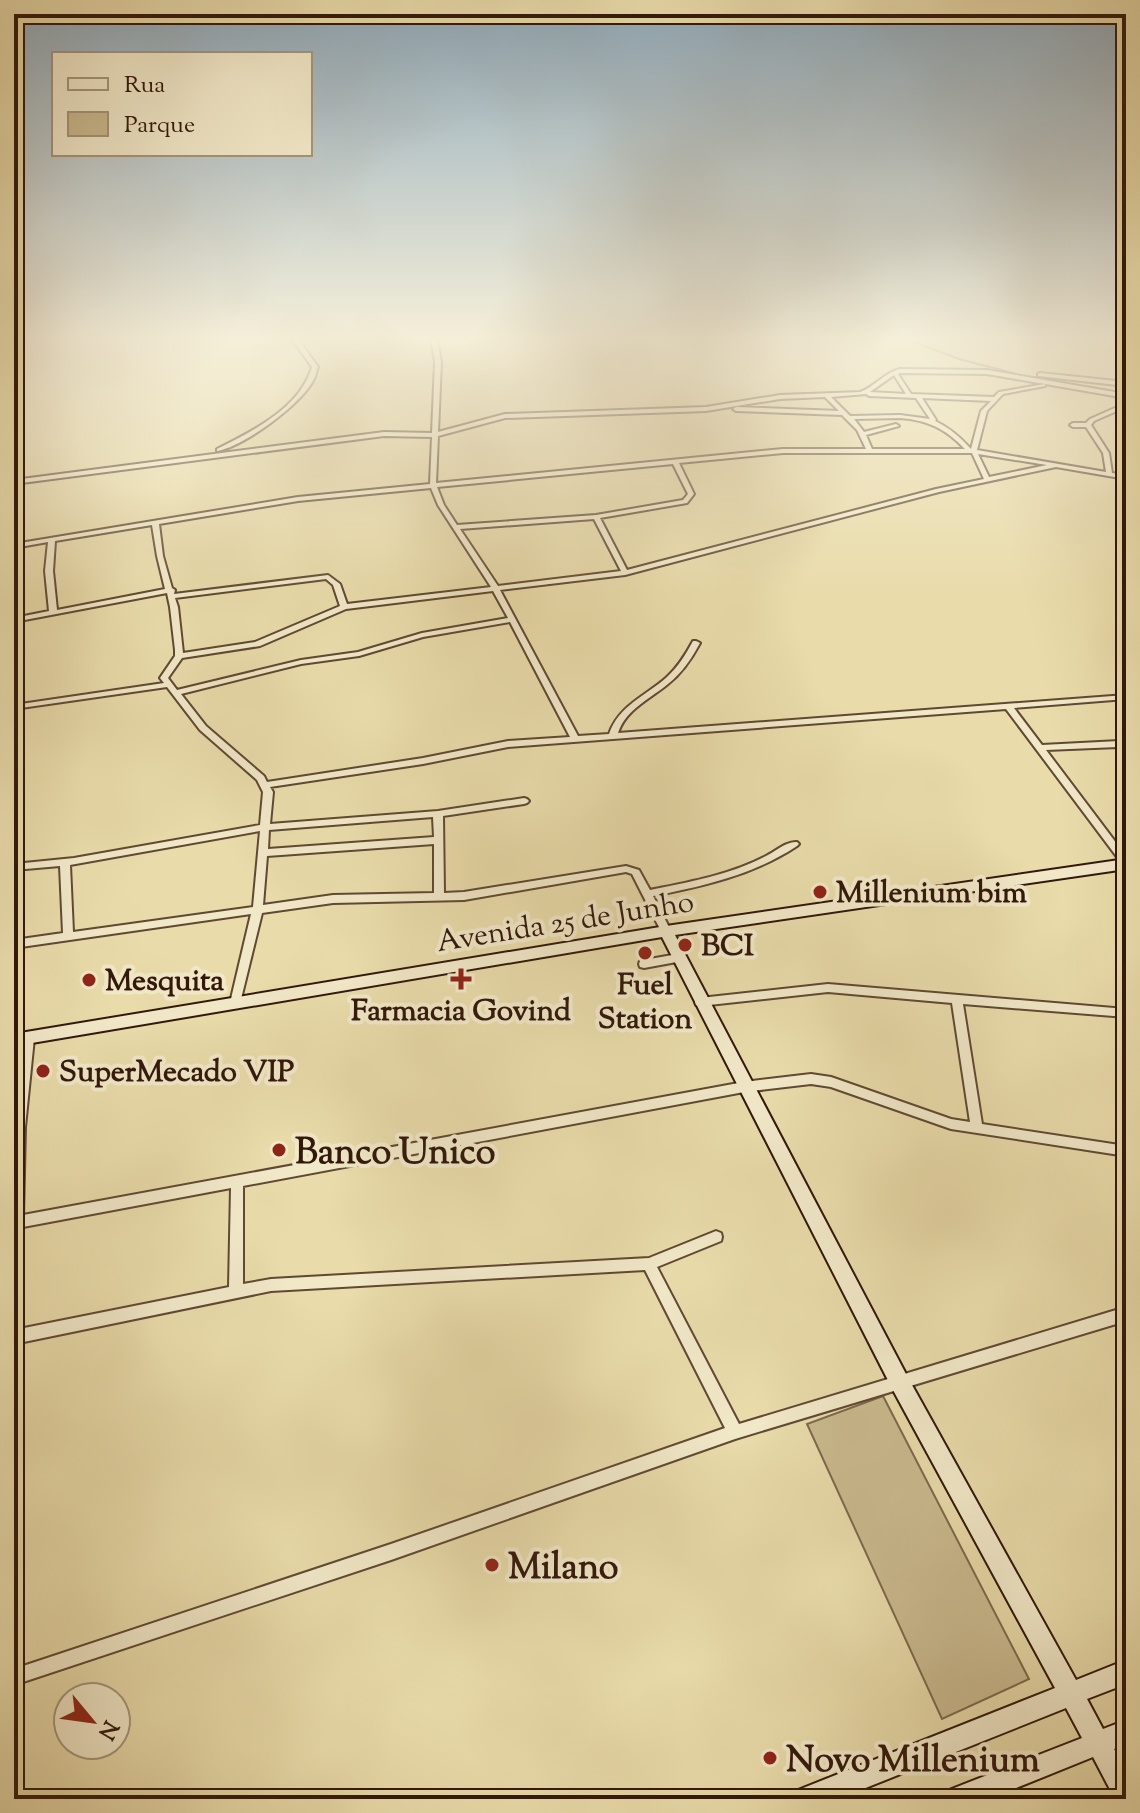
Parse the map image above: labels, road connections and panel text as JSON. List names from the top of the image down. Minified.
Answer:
{"streets":{"street":["Avenida 25 de Junho"]},"places":{"other":["Millenium bim","BCI","Fuel Station","Mesquita","SuperMecado VIP","Banco Unico","Milano","Novo Millenium"],"health":["Farmacia Govind"]},"legend":["Rua","Parque"],"north":"bottom right"}
